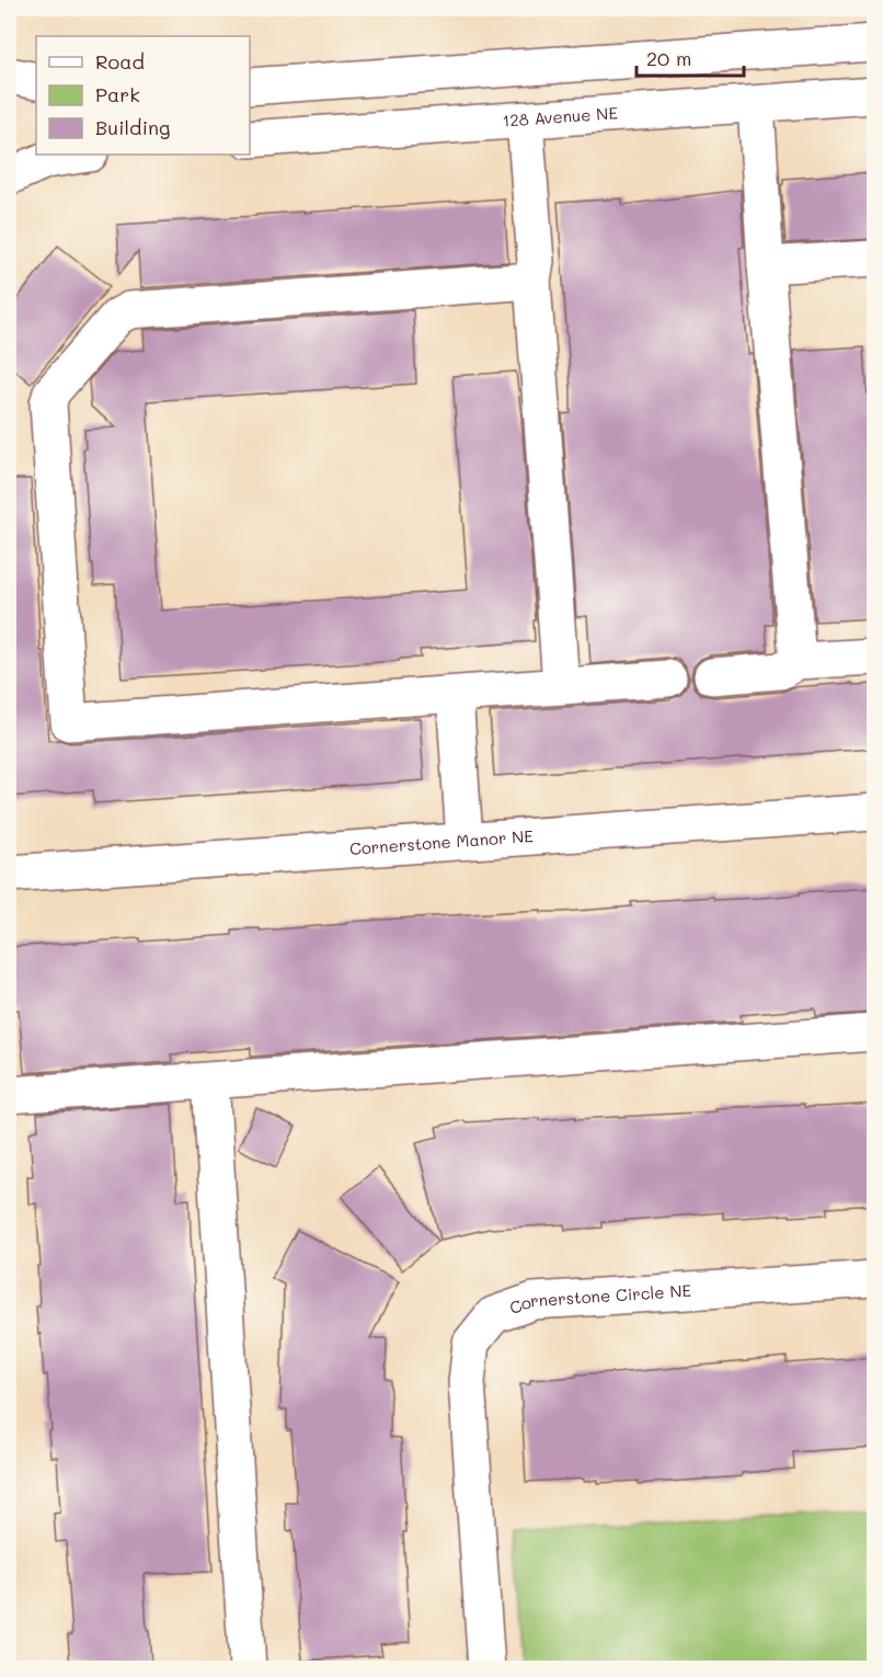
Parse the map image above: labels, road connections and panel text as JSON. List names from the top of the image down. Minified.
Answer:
{"streets":{"street":["128 Avenue NE","Cornerstone Manor NE","Cornerstone Circle NE"]},"legend":["Road","Park","Building"],"scale_bar":"20 m"}
